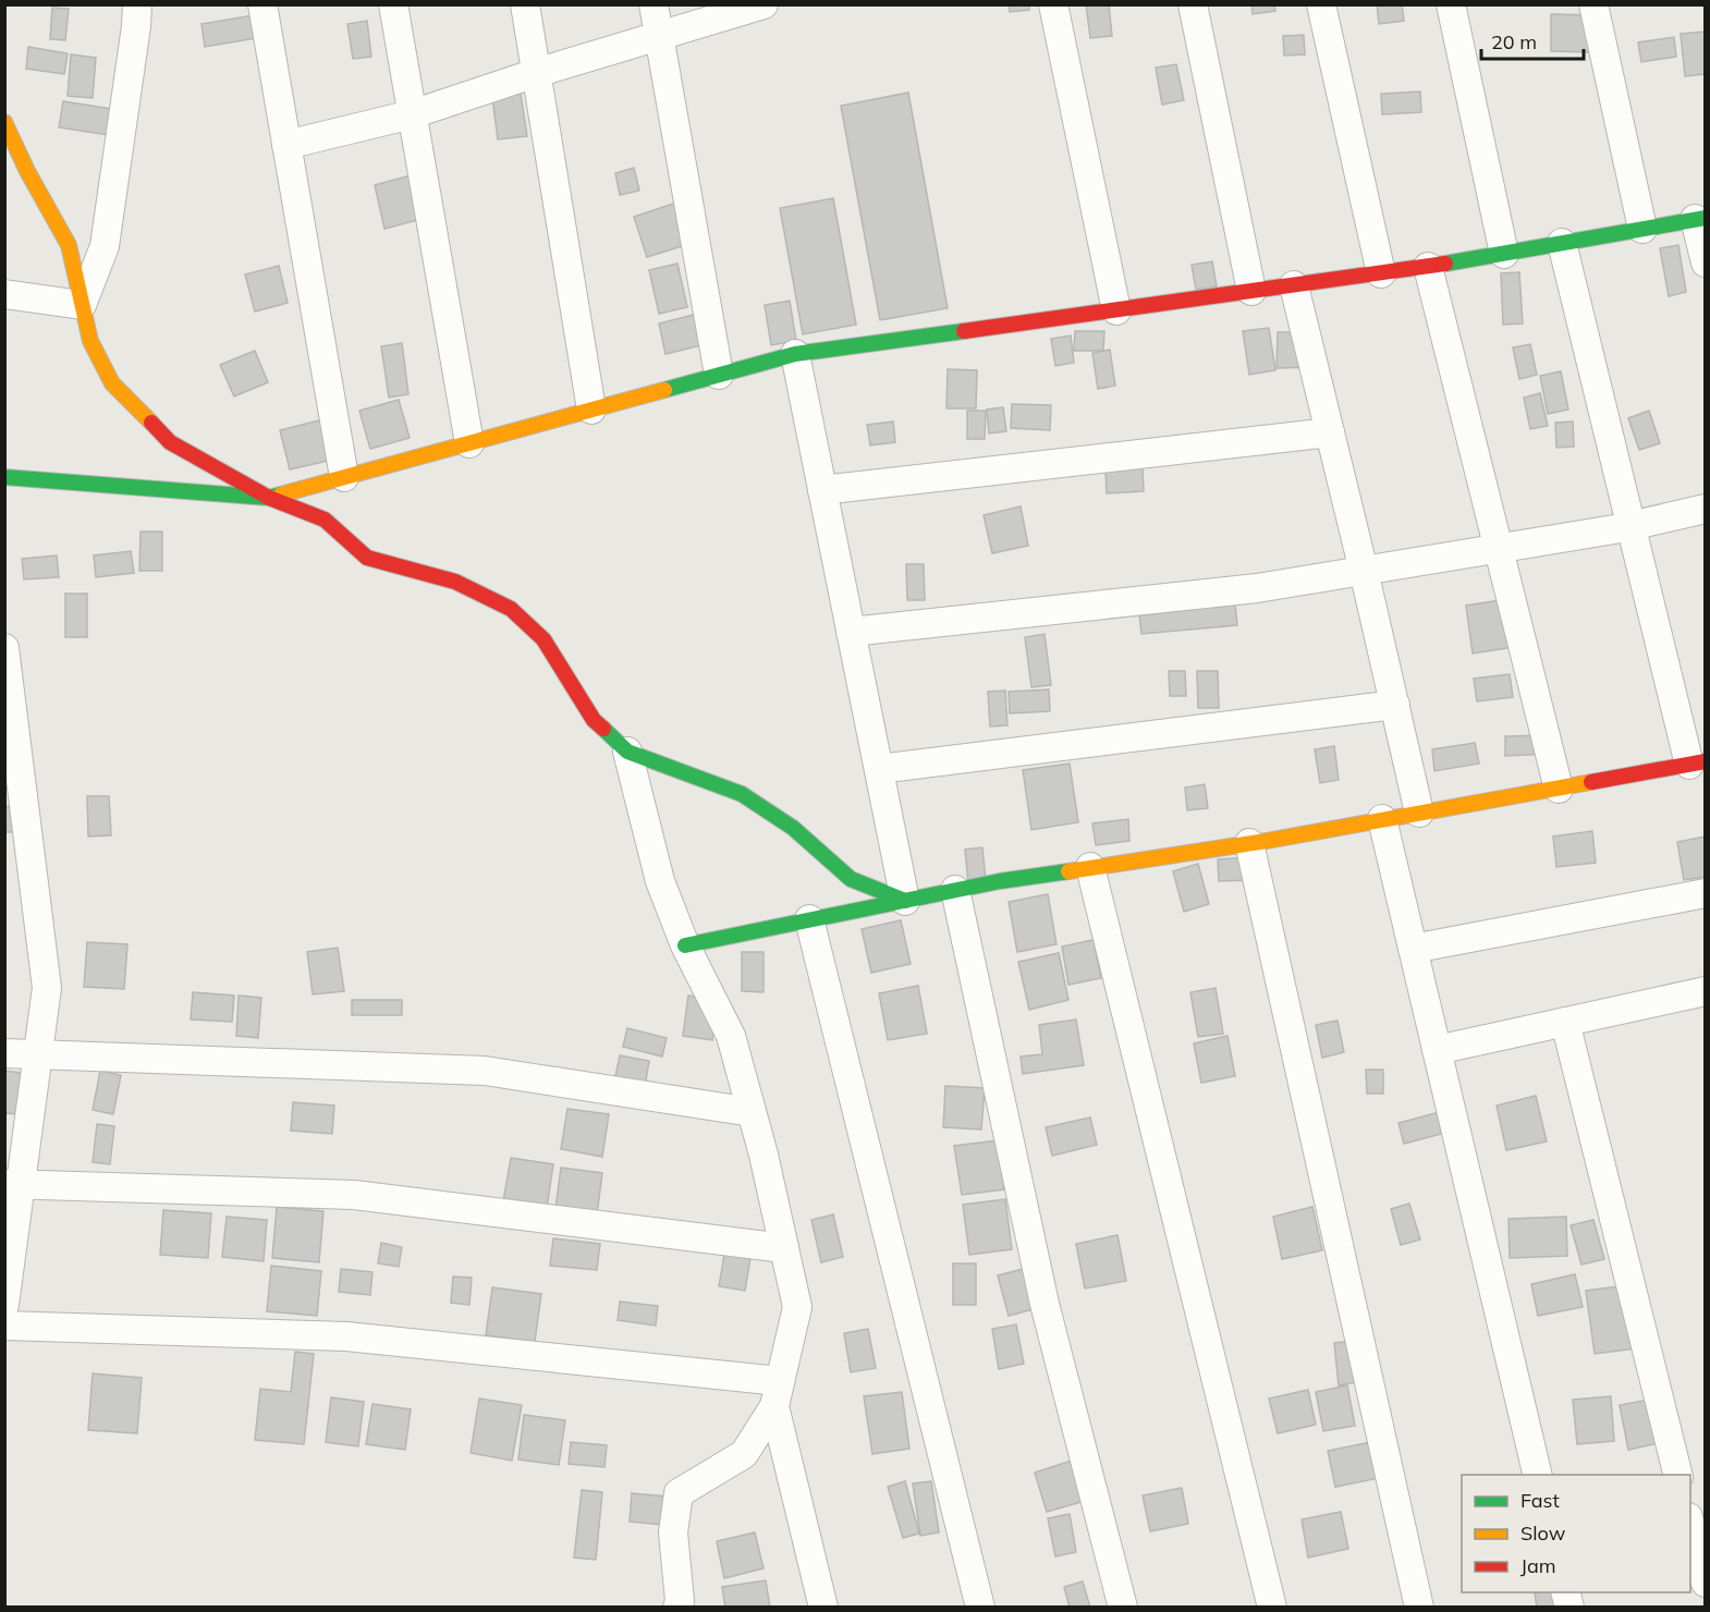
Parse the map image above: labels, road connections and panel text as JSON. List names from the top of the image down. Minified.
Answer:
{"legend":["Fast","Slow","Jam"],"scale_bar":"20 m"}
